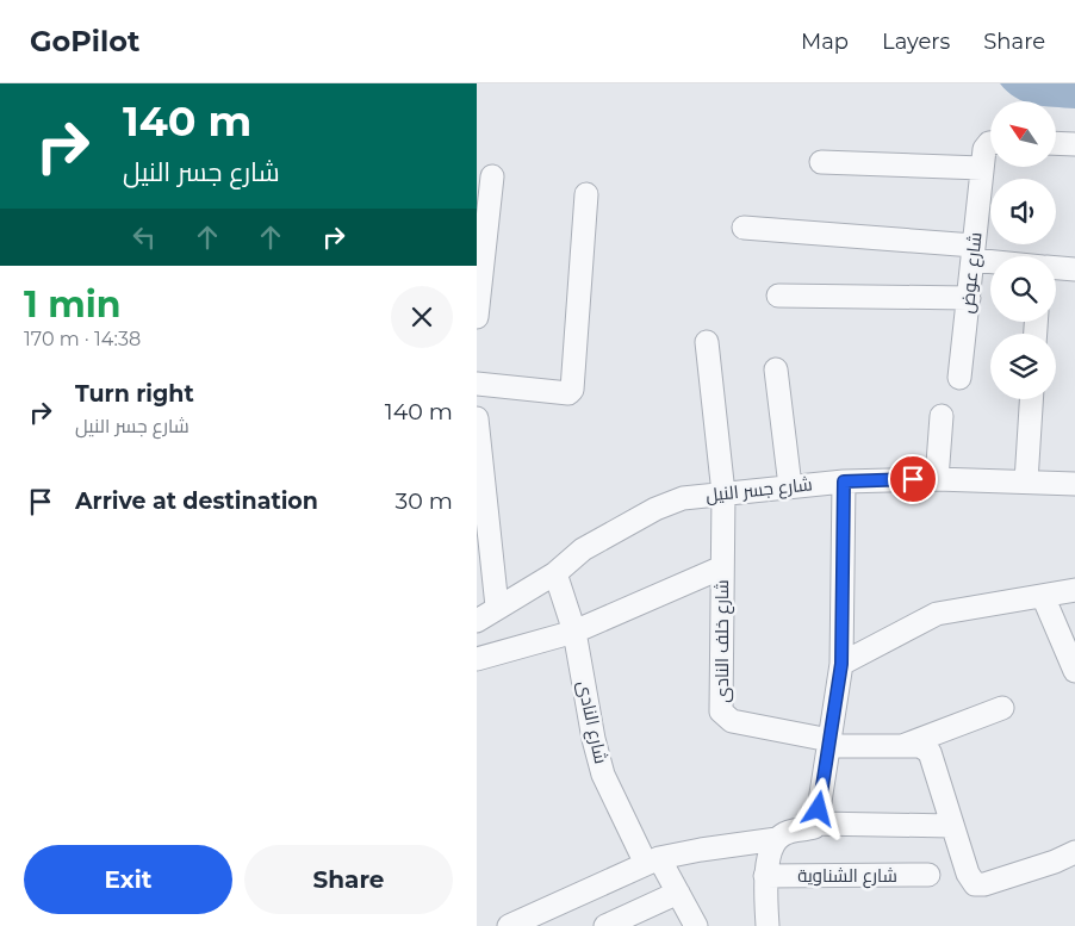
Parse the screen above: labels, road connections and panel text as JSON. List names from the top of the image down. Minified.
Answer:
{"streets":{"street":["شارع عوض","شارع جسر النيل","شارع خلف النادى","شارع النادى","شارع الشناوية"]},"crossings":[["شارع جسر النيل","شارع خلف النادى"],["شارع جسر النيل","شارع النادى"]],"north":"top left","page":{"header":"GoPilot","nav":["Map","Layers","Share"],"turn":["140 m","شارع جسر النيل"],"heading":["1 min","170 m · 14:38"],"list":[{"name":"Turn right","note":"شارع جسر النيل","value":"140 m"},{"name":"Arrive at destination","value":"30 m"}],"buttons":["Exit","Share"]}}
